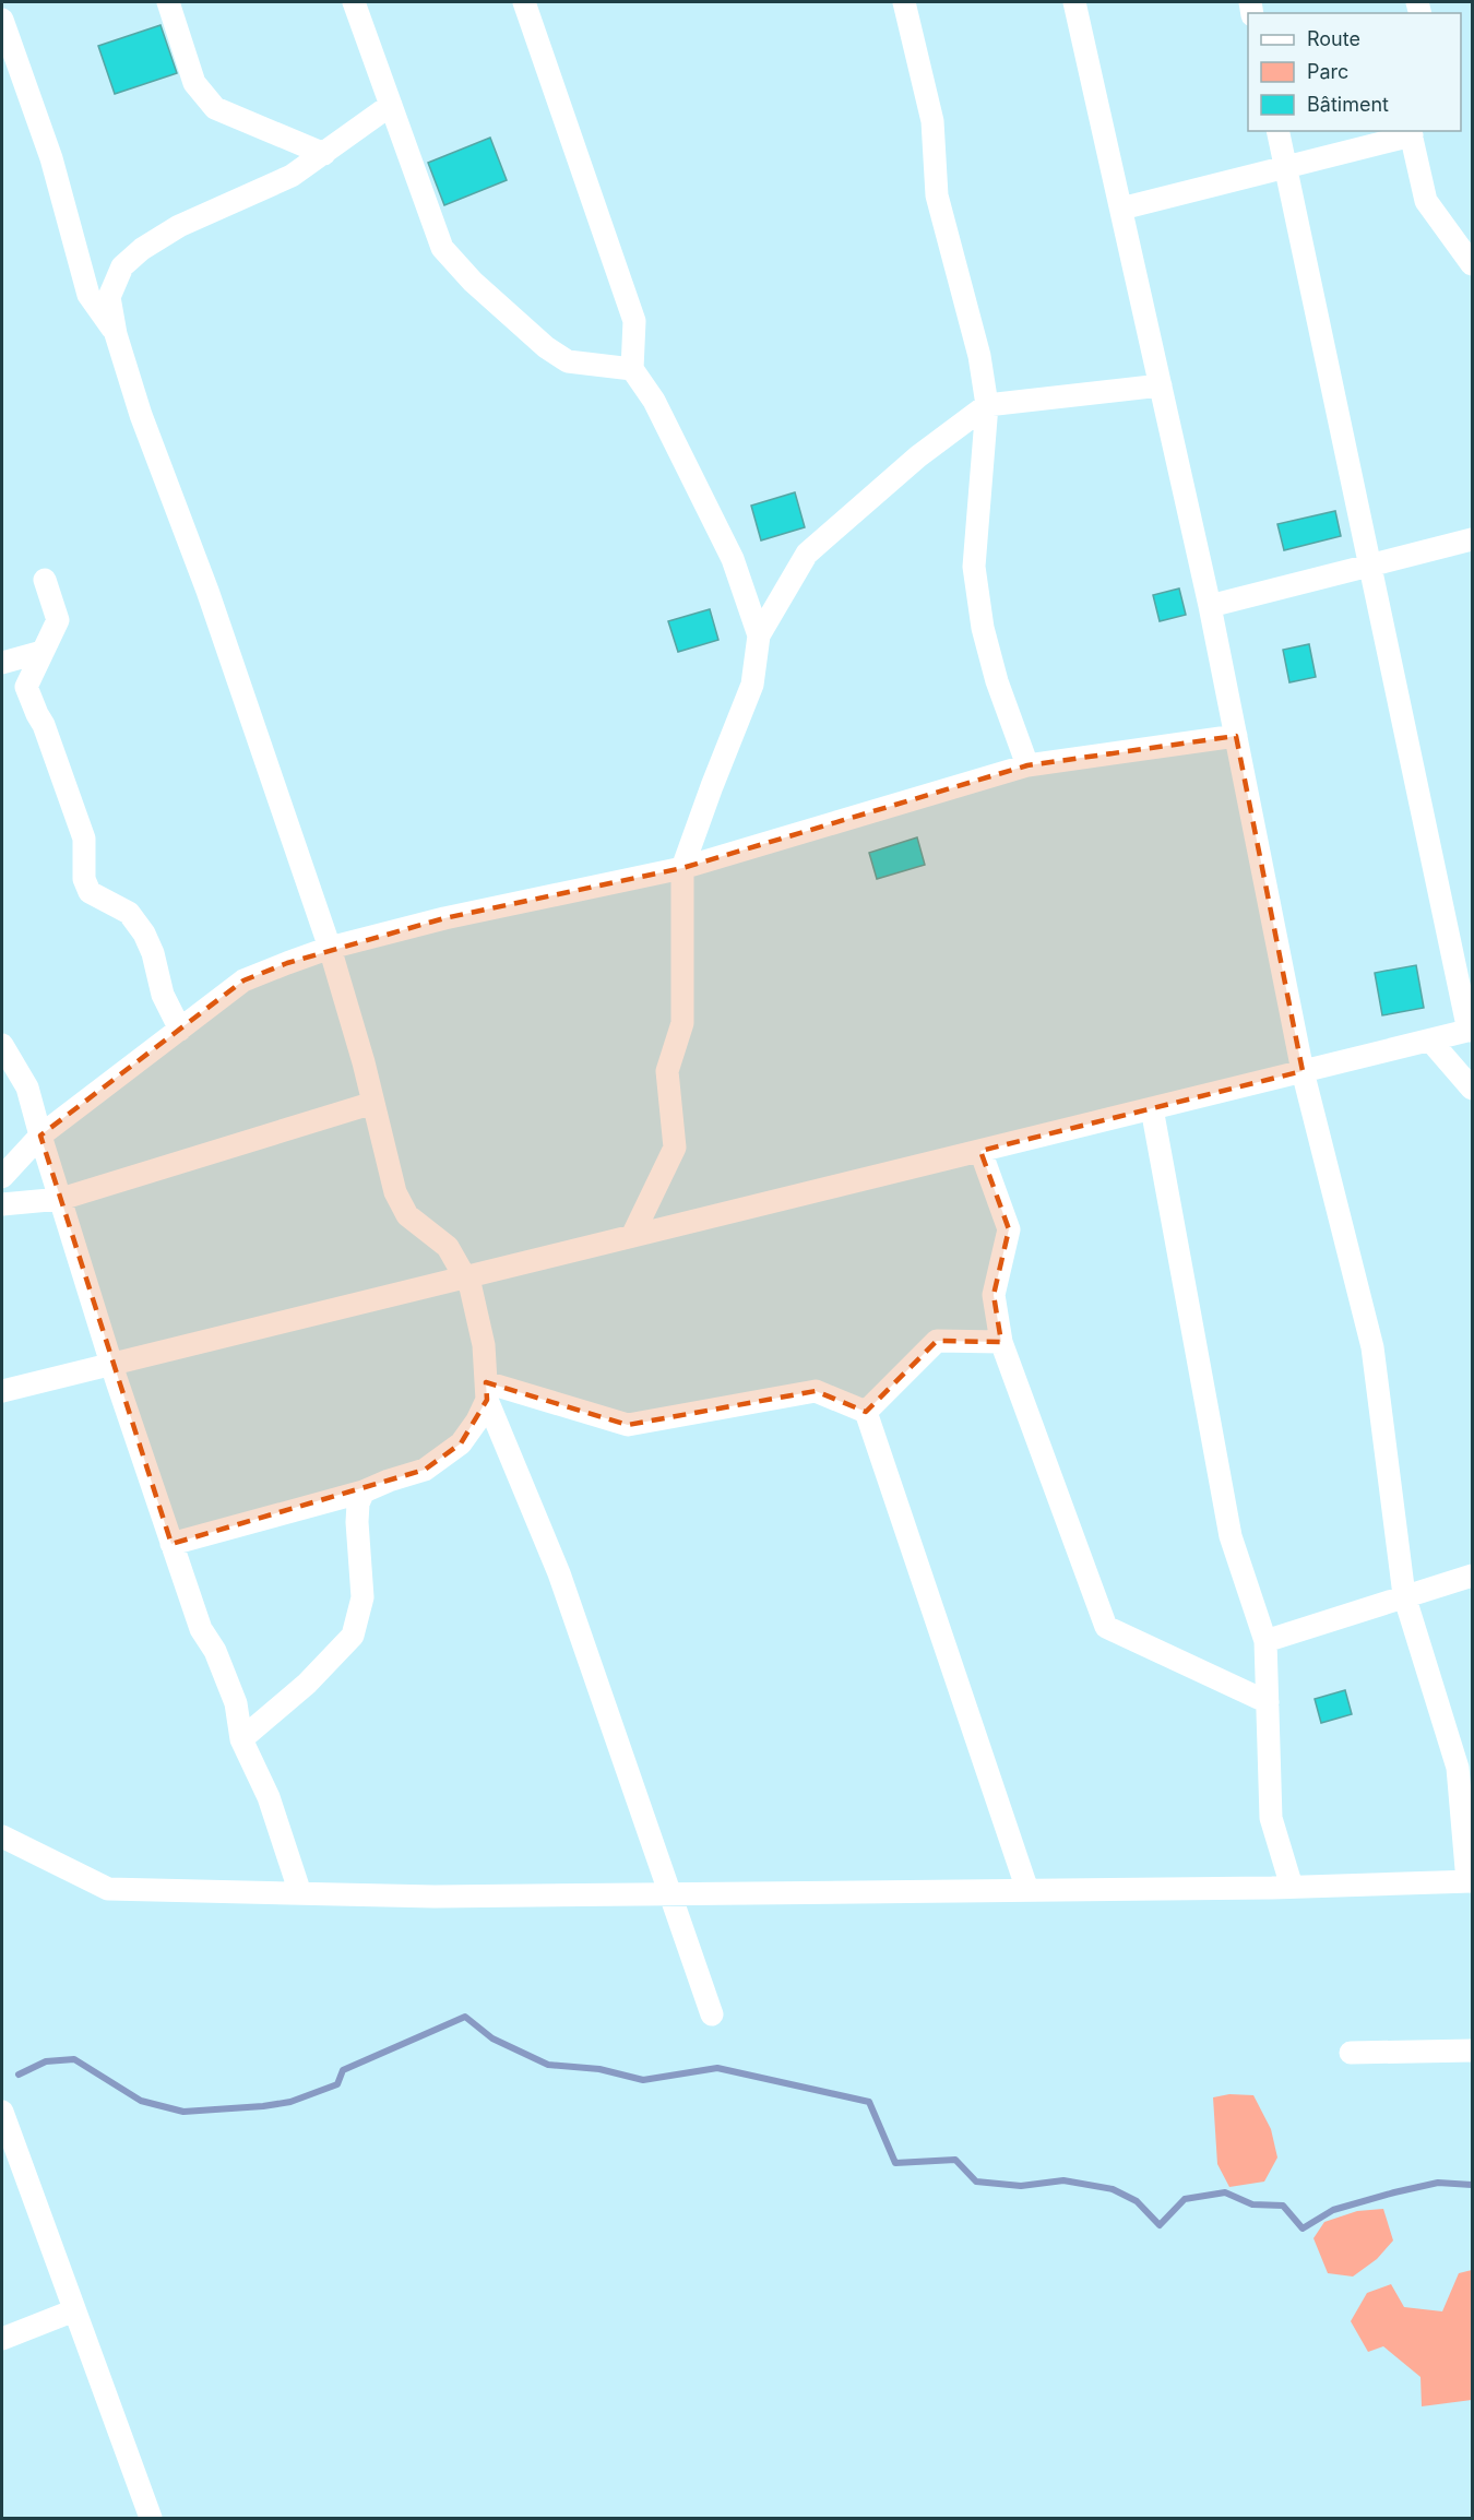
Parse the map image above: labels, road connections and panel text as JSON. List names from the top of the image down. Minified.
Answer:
{"legend":["Route","Parc","Bâtiment"]}
